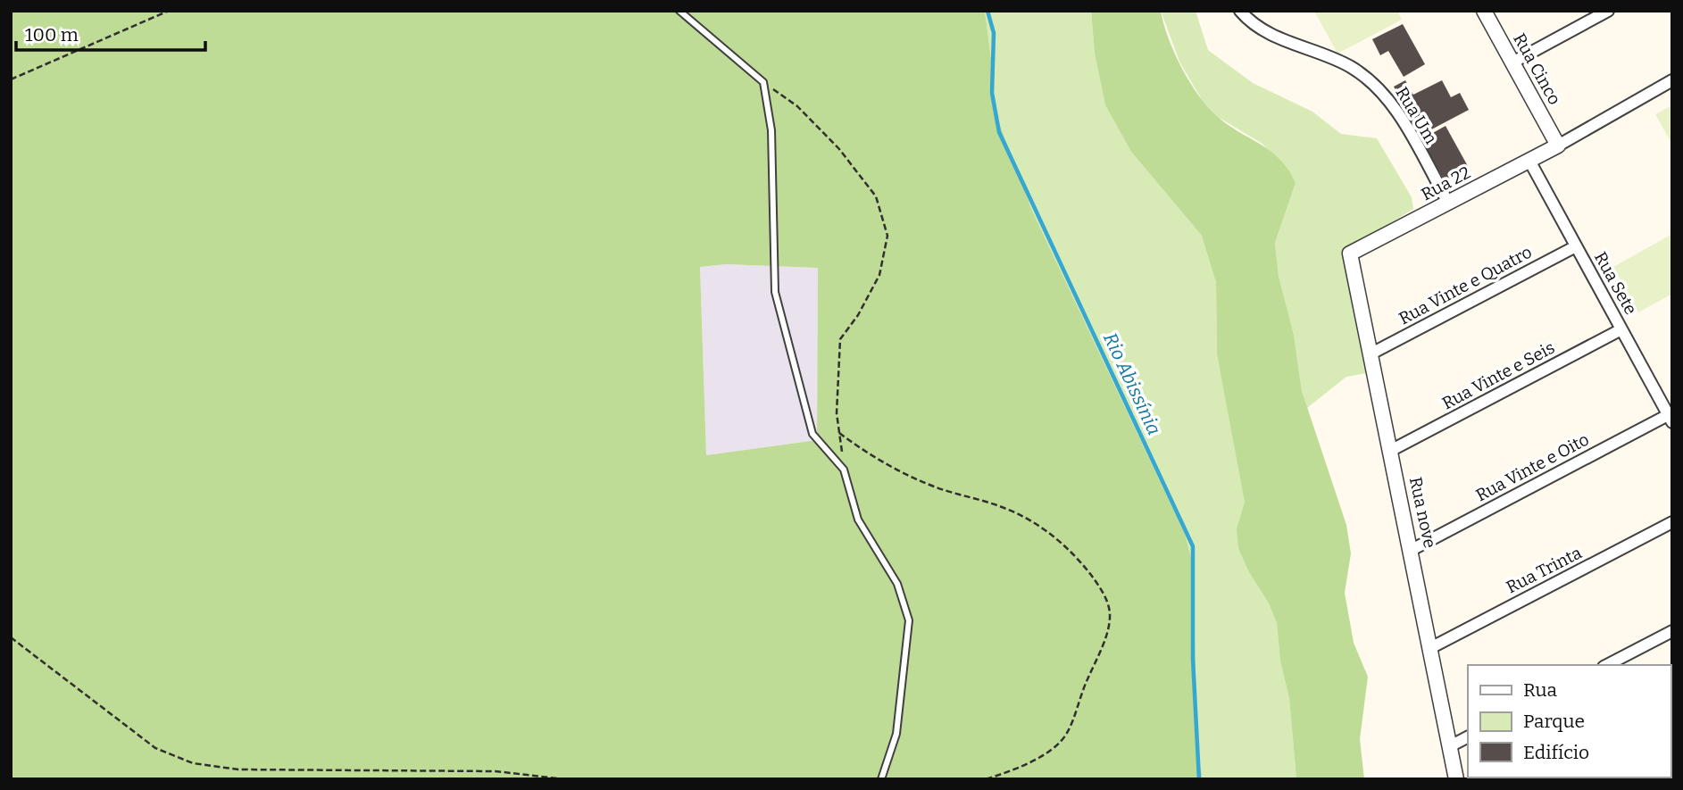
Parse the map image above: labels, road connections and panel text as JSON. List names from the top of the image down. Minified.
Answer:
{"streets":{"street":["Rua Cinco","Rua Um","Rua 22","Rua Sete","Rua Vinte e Quatro","Rua Vinte e Seis","Rua Vinte e Oito","Rua nove","Rua Trinta"]},"crossings":[["Rua Cinco","Rua 22"],["Rua Um","Rua 22"],["Rua 22","Rua Sete"],["Rua 22","Rua nove"],["Rua Sete","Rua Vinte e Quatro"],["Rua Sete","Rua Vinte e Seis"],["Rua Sete","Rua Vinte e Oito"],["Rua Vinte e Quatro","Rua nove"],["Rua Vinte e Seis","Rua nove"],["Rua Vinte e Oito","Rua nove"],["Rua nove","Rua Trinta"]],"water":["Rio Abissínia"],"legend":["Rua","Parque","Edifício"],"scale_bar":"100 m"}
